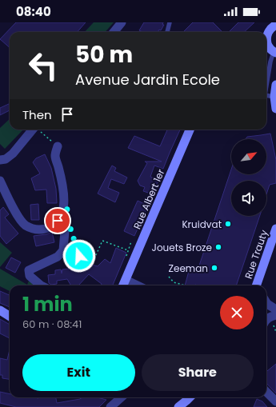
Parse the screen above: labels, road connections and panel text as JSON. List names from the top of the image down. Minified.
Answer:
{"streets":{"main road":["Rue Albert 1er","Rue Trauty"]},"places":["Kruidvat","Jouets Broze","Zeeman"],"north":"top right","page":{"status":"08:40","turn":["50 m","Avenue Jardin Ecole"],"then":"Then","heading":["1 min","60 m · 08:41"],"buttons":["Exit","Share"]}}
